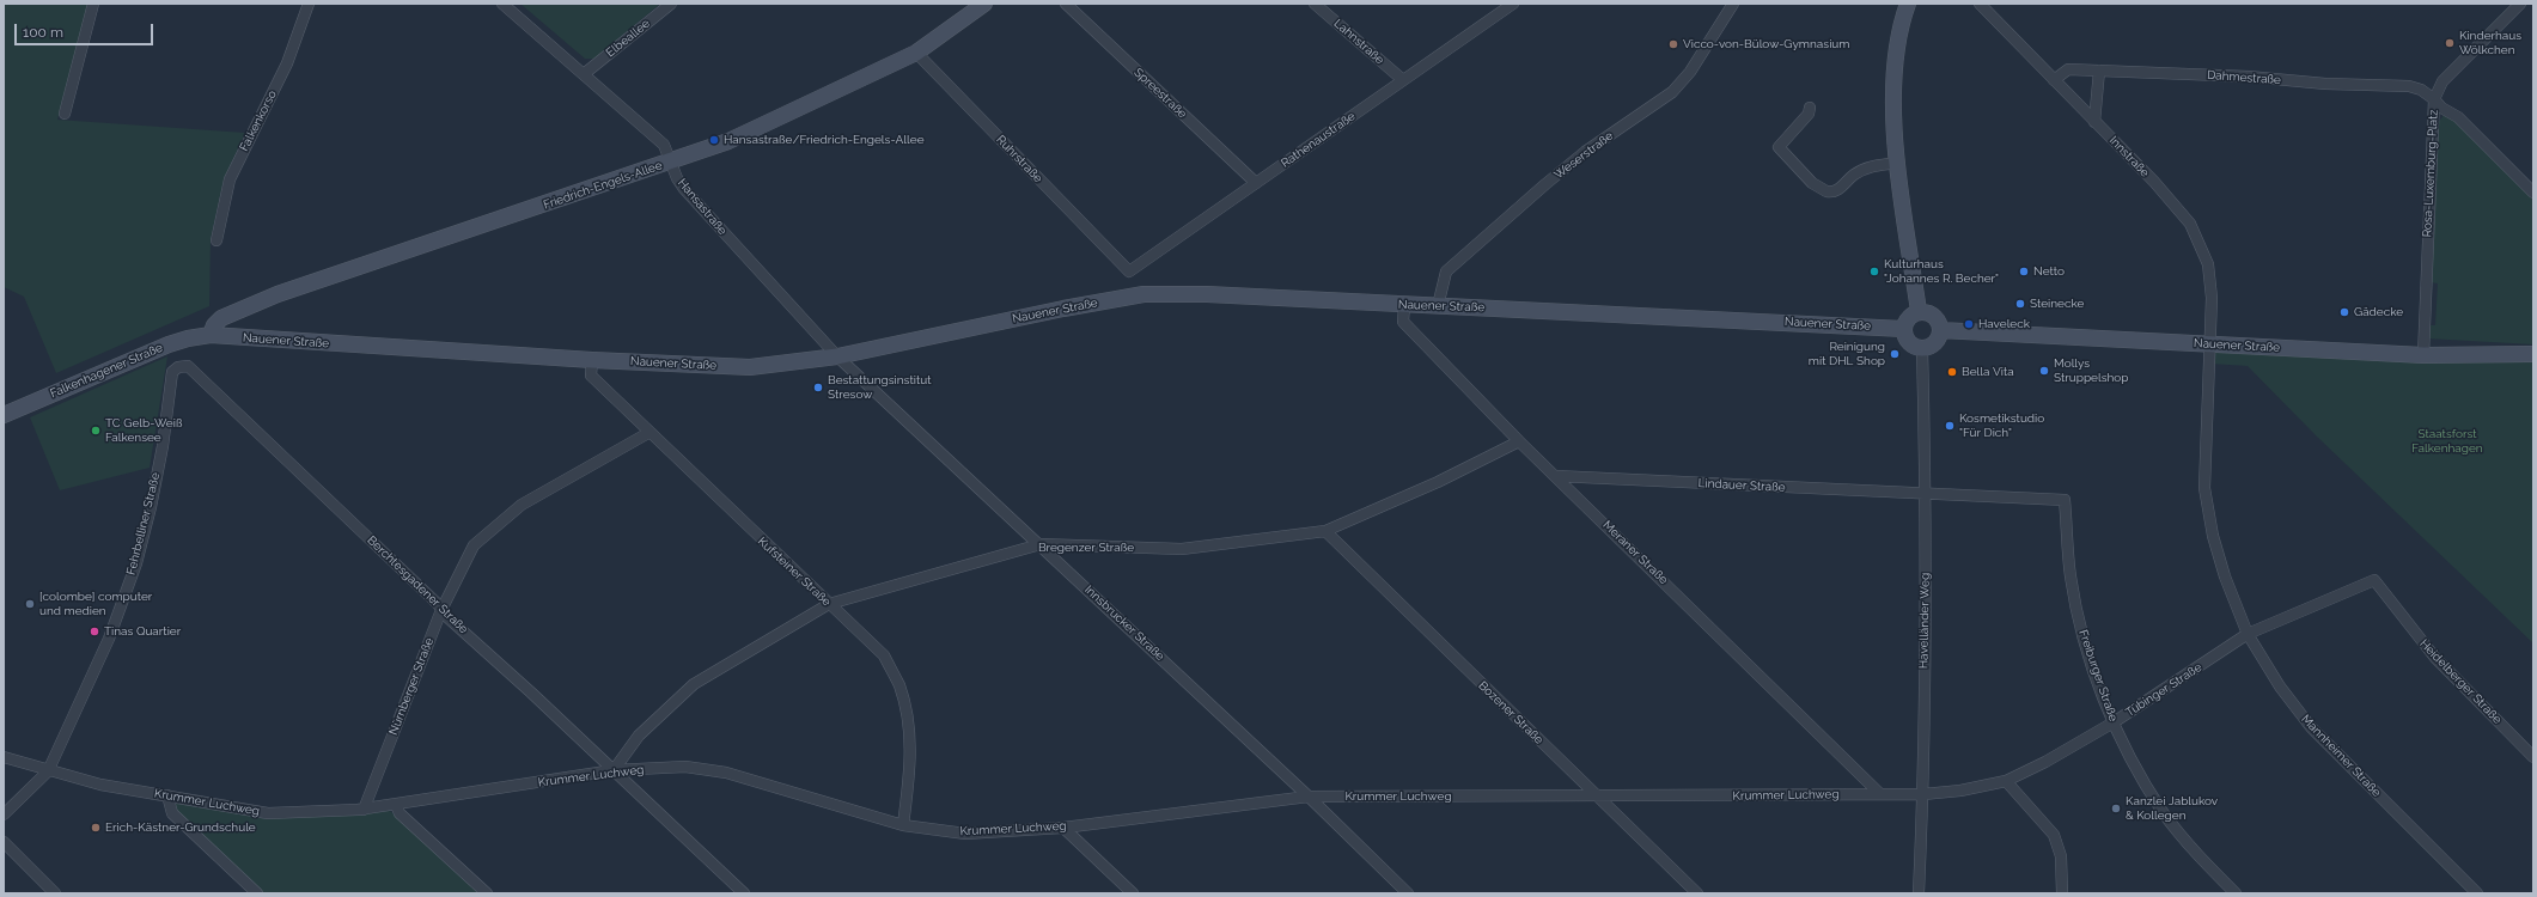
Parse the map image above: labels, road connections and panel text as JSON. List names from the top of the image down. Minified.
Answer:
{"streets":{"main road":["Friedrich-Engels-Allee","Nauener Straße","Falkenhagener Straße"],"street":["Elbeallee","Lahnstraße","Dahmestraße","Spreestraße","Falkenkorso","Rathenaustraße","Weserstraße","Innstraße","Ruhrstraße","Rosa-Luxemburg-Platz","Hansastraße","Lindauer Straße","Fehrbelliner Straße","Bregenzer Straße","Meraner Straße","Kufsteiner Straße","Berchtesgadener Straße","Havelländer Weg","Innsbrucker Straße","Freiburger Straße","Heidelberger Straße","Nürnberger Straße","Tübinger Straße","Bozener Straße","Mannheimer Straße","Krummer Luchweg"]},"crossings":[["Elbeallee","Hansastraße"],["Lahnstraße","Rathenaustraße"],["Dahmestraße","Innstraße"],["Dahmestraße","Rosa-Luxemburg-Platz"],["Spreestraße","Rathenaustraße"],["Rathenaustraße","Ruhrstraße"],["Weserstraße","Nauener Straße"],["Innstraße","Nauener Straße"],["Innstraße","Mannheimer Straße"],["Ruhrstraße","Friedrich-Engels-Allee"],["Rosa-Luxemburg-Platz","Nauener Straße"],["Friedrich-Engels-Allee","Hansastraße"],["Friedrich-Engels-Allee","Nauener Straße"],["Friedrich-Engels-Allee","Falkenhagener Straße"],["Hansastraße","Nauener Straße"],["Hansastraße","Innsbrucker Straße"],["Nauener Straße","Falkenhagener Straße"],["Nauener Straße","Meraner Straße"],["Nauener Straße","Kufsteiner Straße"],["Nauener Straße","Havelländer Weg"],["Nauener Straße","Innsbrucker Straße"],["Nauener Straße","Mannheimer Straße"],["Lindauer Straße","Meraner Straße"],["Lindauer Straße","Havelländer Weg"],["Lindauer Straße","Freiburger Straße"],["Fehrbelliner Straße","Berchtesgadener Straße"],["Fehrbelliner Straße","Krummer Luchweg"],["Bregenzer Straße","Meraner Straße"],["Bregenzer Straße","Kufsteiner Straße"],["Bregenzer Straße","Berchtesgadener Straße"],["Bregenzer Straße","Innsbrucker Straße"],["Bregenzer Straße","Bozener Straße"],["Bregenzer Straße","Krummer Luchweg"],["Meraner Straße","Krummer Luchweg"],["Kufsteiner Straße","Nürnberger Straße"],["Kufsteiner Straße","Krummer Luchweg"],["Berchtesgadener Straße","Nürnberger Straße"],["Berchtesgadener Straße","Krummer Luchweg"],["Havelländer Weg","Freiburger Straße"],["Havelländer Weg","Tübinger Straße"],["Havelländer Weg","Krummer Luchweg"],["Innsbrucker Straße","Krummer Luchweg"],["Freiburger Straße","Tübinger Straße"],["Heidelberger Straße","Tübinger Straße"],["Nürnberger Straße","Krummer Luchweg"],["Tübinger Straße","Mannheimer Straße"],["Tübinger Straße","Krummer Luchweg"],["Bozener Straße","Krummer Luchweg"]],"parks":["Staatsforst Falkenhagen"],"places":["Kinderhaus Wölkchen","Vicco-von-Bülow-Gymnasium","Hansastraße/Friedrich-Engels-Allee","Kulturhaus \"Johannes R. Becher\"","Netto","Steinecke","Gädecke","Haveleck","Reinigung mit DHL Shop","Mollys Struppelshop","Bella Vita","Bestattungsinstitut Stresow","Kosmetikstudio \"Für Dich\"","TC Gelb-Weiß Falkensee","[colombe] computer und medien","Tinas Quartier","Kanzlei Jablukov & Kollegen","Erich-Kästner-Grundschule"],"scale_bar":"100 m"}
